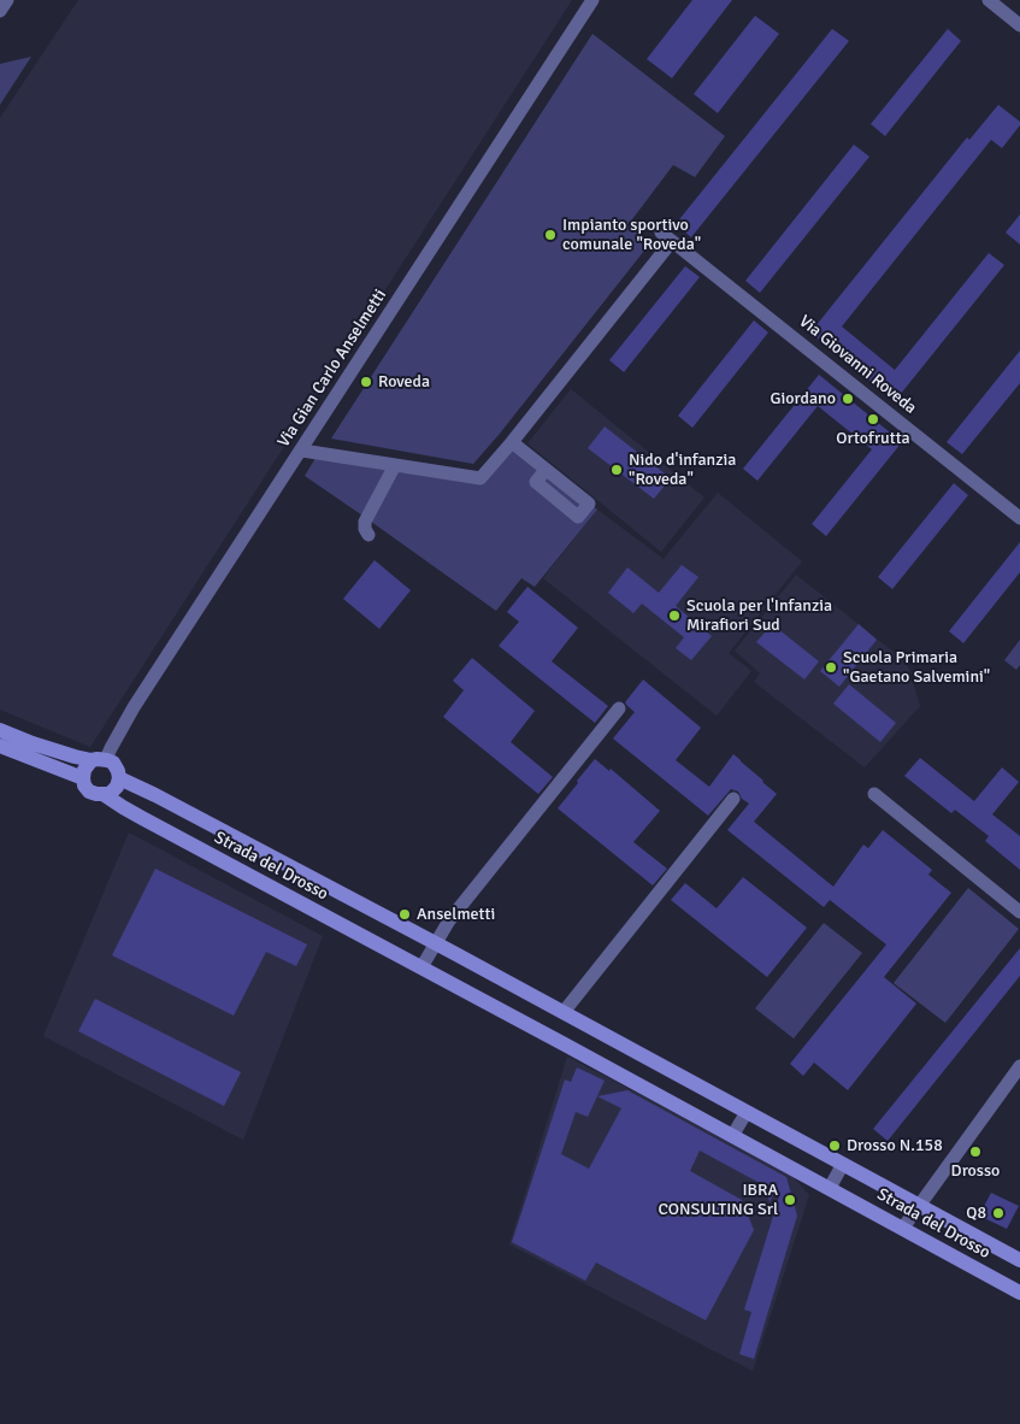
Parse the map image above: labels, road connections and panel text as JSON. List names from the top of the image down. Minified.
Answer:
{"streets":{"street":["Via Giovanni Roveda","Via Gian Carlo Anselmetti","Strada del Drosso"]},"crossings":[["Via Giovanni Roveda","Via Gian Carlo Anselmetti"],["Via Gian Carlo Anselmetti","Strada del Drosso"]],"places":["Impianto sportivo comunale \"Roveda\"","Roveda","Giordano","Ortofrutta","Nido d'infanzia \"Roveda\"","Scuola per l'Infanzia Mirafiori Sud","Scuola Primaria \"Gaetano Salvemini\"","Anselmetti","Drosso N.158","Drosso","IBRA CONSULTING Srl","Q8"]}
